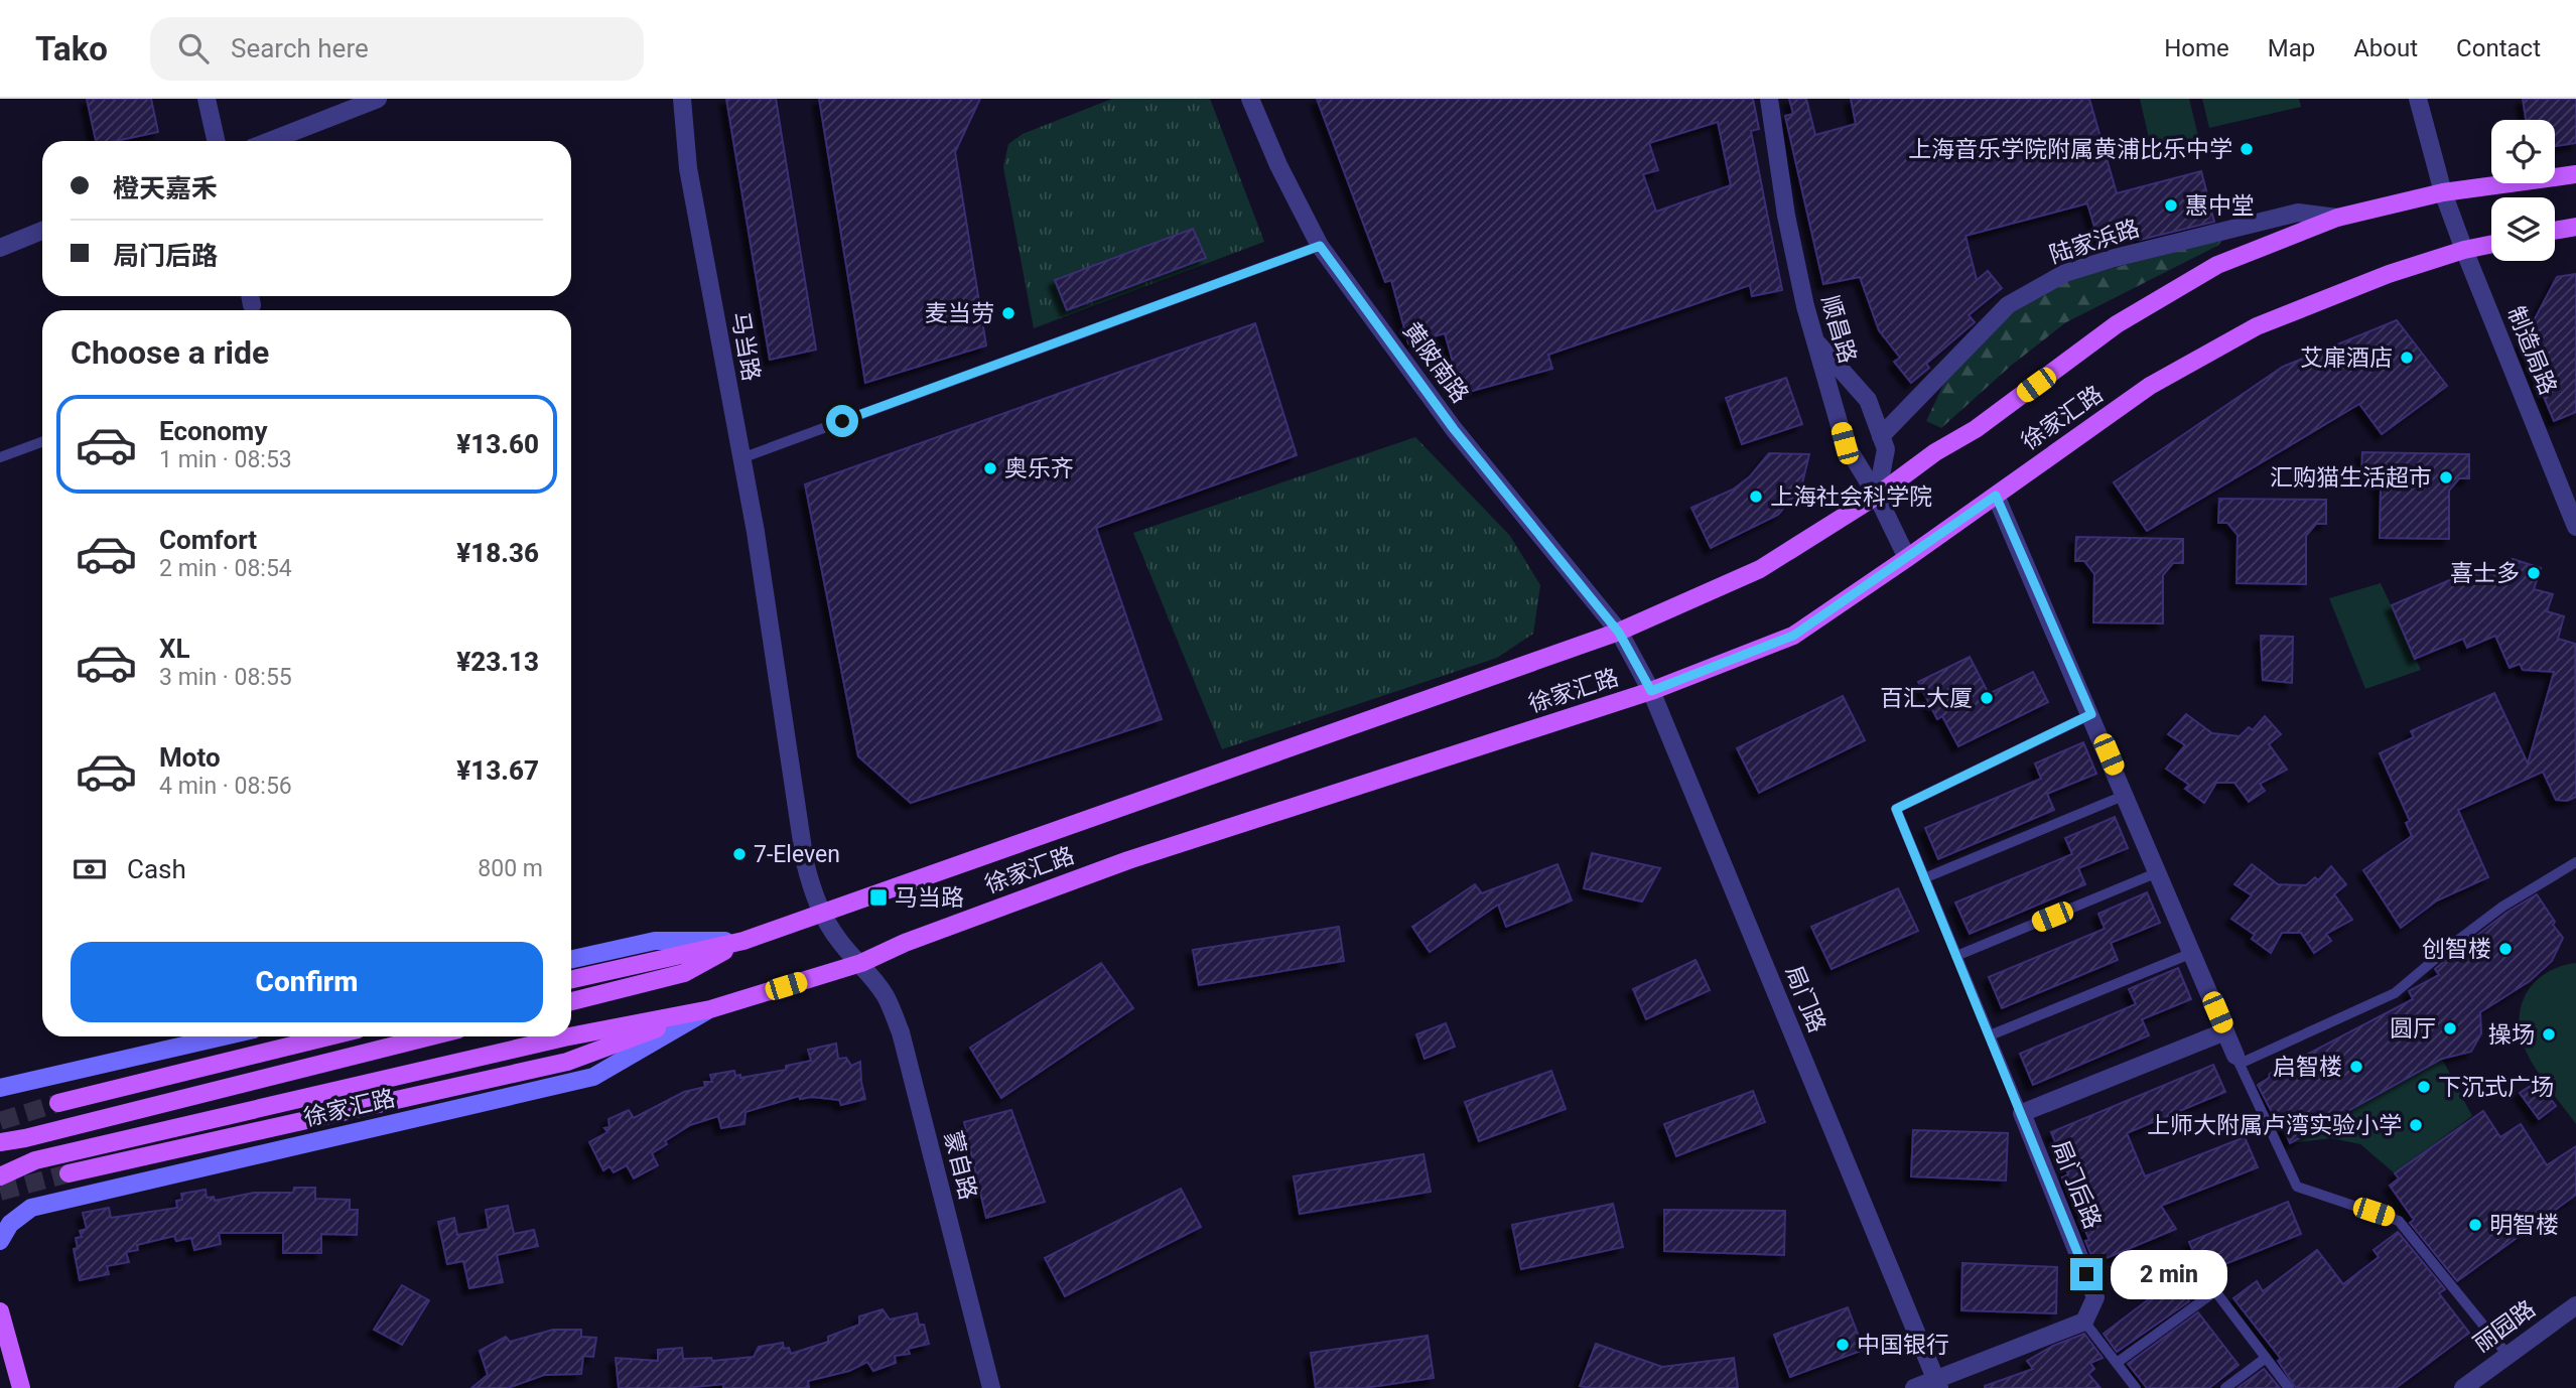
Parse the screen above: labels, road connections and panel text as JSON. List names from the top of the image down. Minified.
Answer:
{"streets":{"main road":["徐家汇路"],"street":["陆家浜路","顺昌路","马当路","制造局路","黄陂南路","局门路","蒙自路","局门后路","丽园路"]},"crossings":[["陆家浜路","徐家汇路"],["顺昌路","徐家汇路"],["马当路","徐家汇路"],["马当路","蒙自路"],["制造局路","徐家汇路"],["黄陂南路","徐家汇路"],["黄陂南路","局门路"],["徐家汇路","局门路"],["徐家汇路","蒙自路"]],"places":{"other":["上海音乐学院附属黄浦比乐中学","惠中堂","麦当劳","艾扉酒店","奥乐齐","汇购猫生活超市","上海社会科学院","喜士多","百汇大厦","7-Eleven","创智楼","圆厅","操场","启智楼","下沉式广场","上师大附属卢湾实验小学","明智楼","中国银行"],"transit":["马当路"]},"page":{"header":"Tako","search":"Search here","nav":["Home","Map","About","Contact"],"banner":["橙天嘉禾","局门后路"],"heading":"Choose a ride","list":[{"name":"Economy","note":"1 min · 08:53","value":"¥13.60"},{"name":"Comfort","note":"2 min · 08:54","value":"¥18.36"},{"name":"XL","note":"3 min · 08:55","value":"¥23.13"},{"name":"Moto","note":"4 min · 08:56","value":"¥13.67"}],"pay":["Cash","800 m"],"buttons":"Confirm","bubble":"2 min"}}
